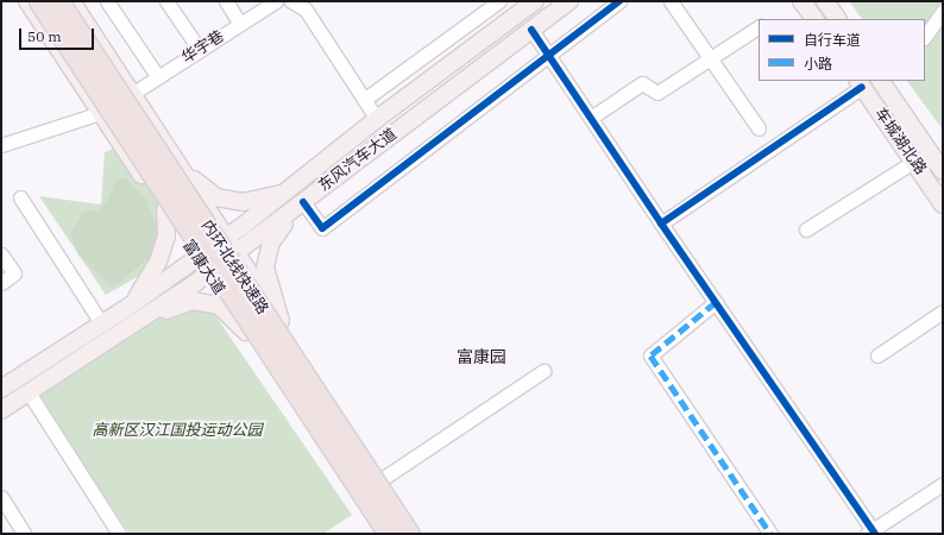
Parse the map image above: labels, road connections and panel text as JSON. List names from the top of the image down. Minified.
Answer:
{"streets":{"highway":["内环北线快速路"],"main road":["车城湖北路","东风汽车大道","富康大道"],"street":["华宇巷"]},"crossings":[["东风汽车大道","富康大道"]],"districts":["富康园"],"parks":["高新区汉江国投运动公园"],"legend":["自行车道","小路"],"scale_bar":"50 m"}
